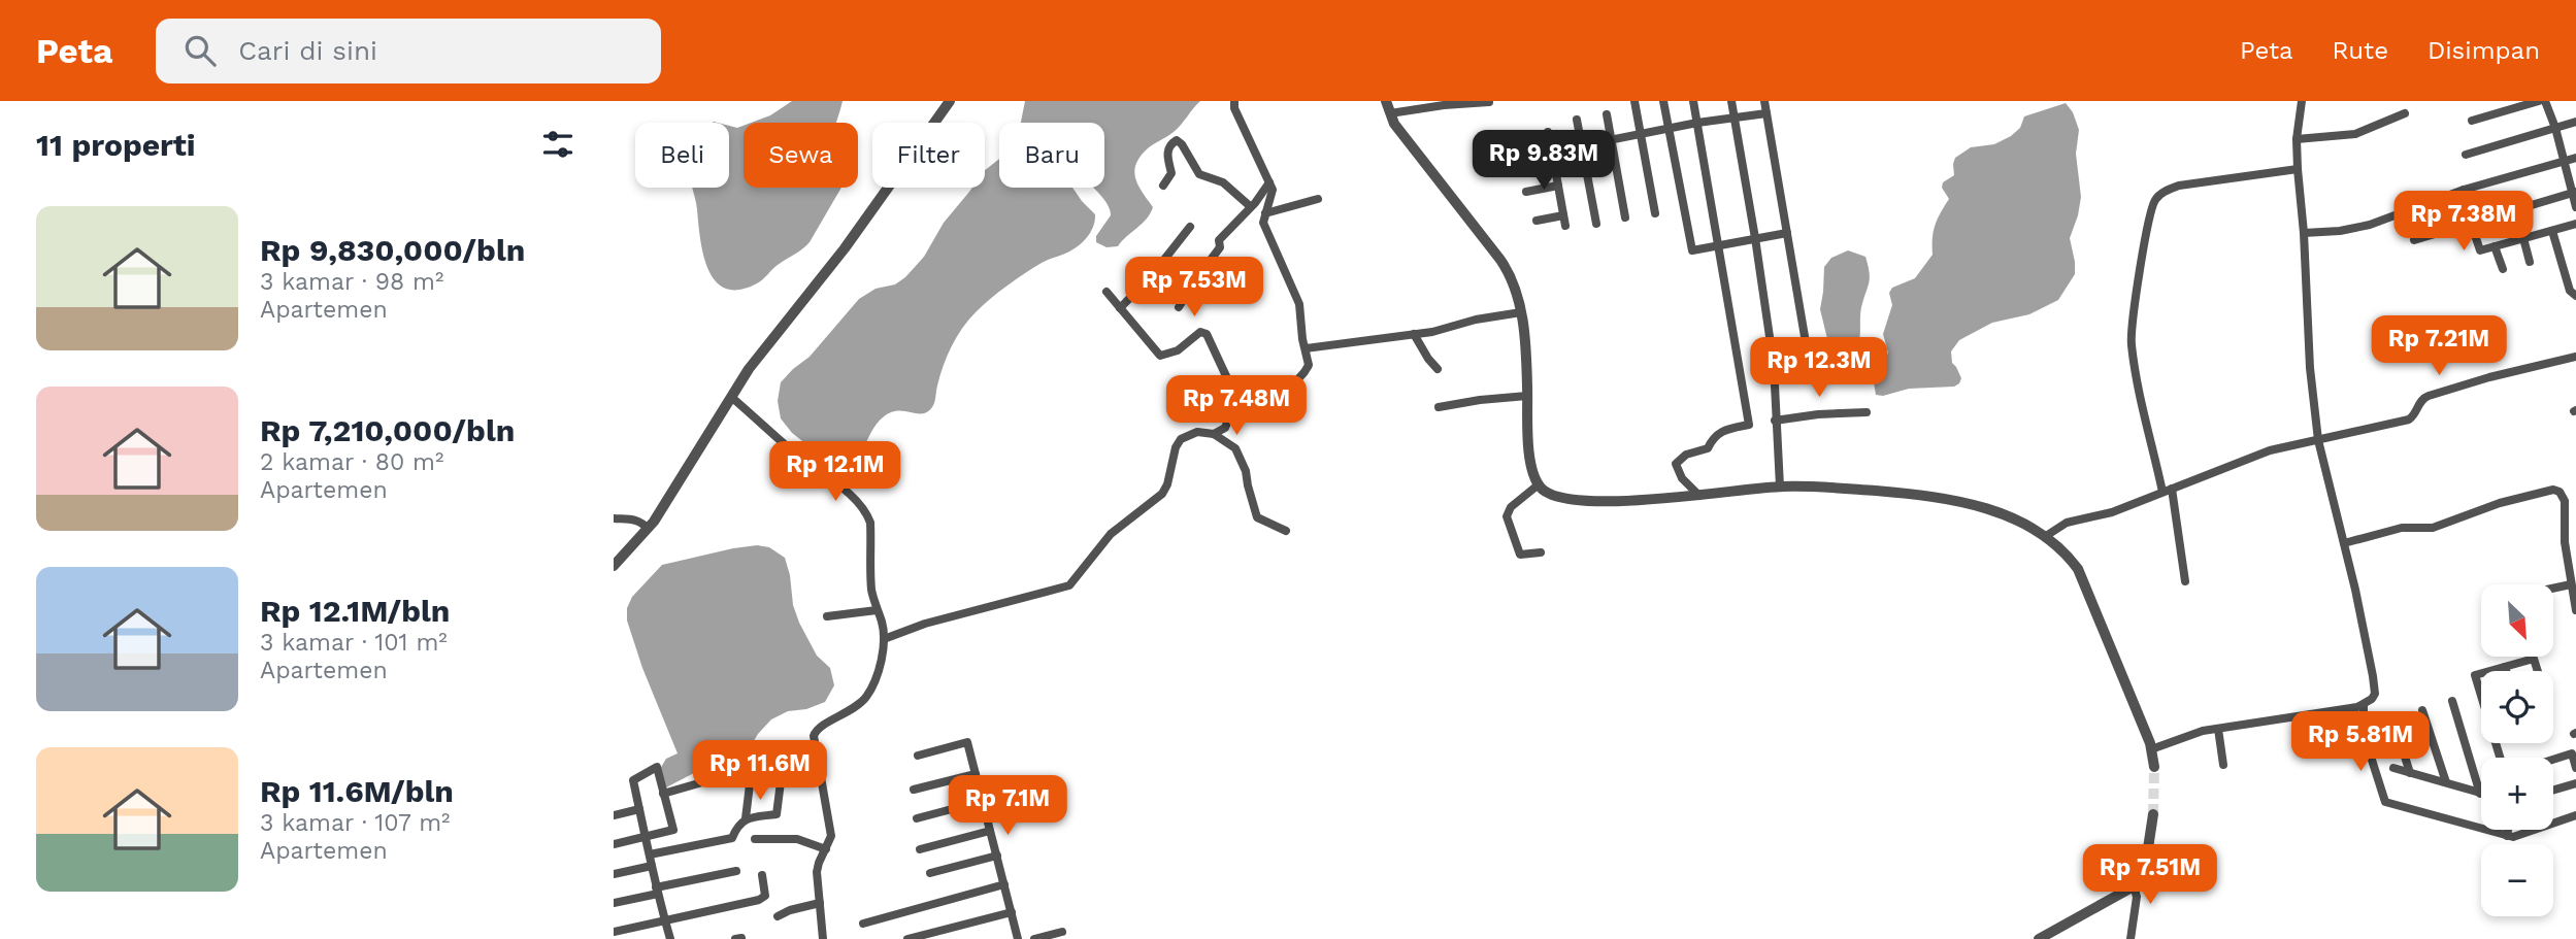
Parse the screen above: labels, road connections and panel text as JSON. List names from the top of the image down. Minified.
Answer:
{"north":"bottom right","page":{"header":"Peta","search":"Cari di sini","nav":["Peta","Rute","Disimpan"],"heading":"11 properti","chip":["Beli","Sewa","Filter","Baru"],"price":["Rp 9.83M","Rp 7.38M","Rp 7.53M","Rp 7.21M","Rp 12.3M","Rp 7.48M","Rp 12.1M","Rp 5.81M","Rp 11.6M","Rp 7.1M","Rp 7.51M"],"list":[{"name":"Rp 9,830,000/bln","note":"3 kamar · 98 m² · Apartemen"},{"name":"Rp 7,210,000/bln","note":"2 kamar · 80 m² · Apartemen"},{"name":"Rp 12.1M/bln","note":"3 kamar · 101 m² · Apartemen"},{"name":"Rp 11.6M/bln","note":"3 kamar · 107 m² · Apartemen"}],"map_buttons":["+","−"]}}
